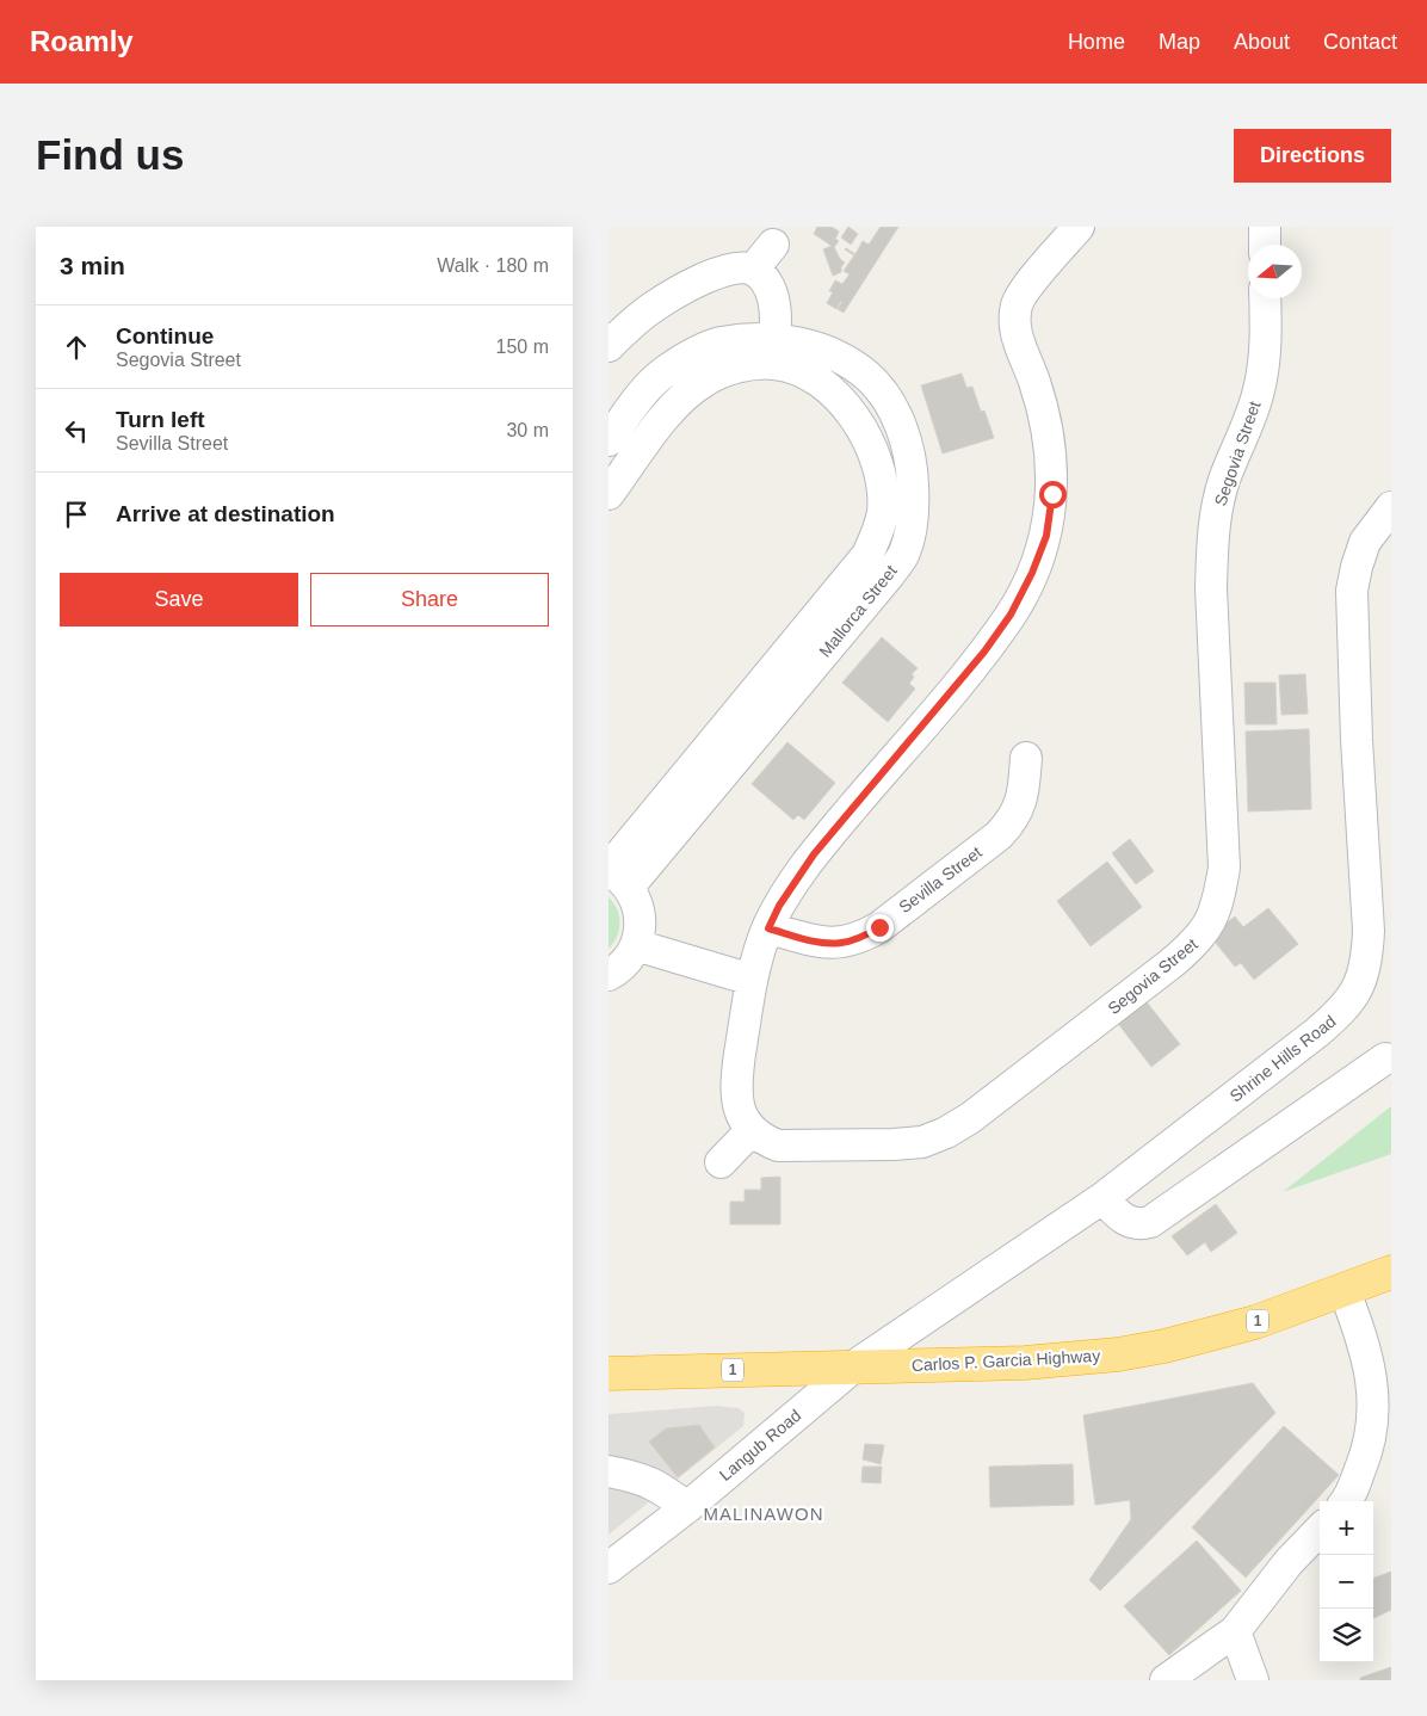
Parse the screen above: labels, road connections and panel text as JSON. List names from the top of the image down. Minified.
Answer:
{"streets":{"highway":["1","Carlos P. Garcia Highway"],"street":["Segovia Street","Mallorca Street","Sevilla Street","Shrine Hills Road","Langub Road"]},"crossings":[["Shrine Hills Road","Carlos P. Garcia Highway"],["Shrine Hills Road","Langub Road"],["Carlos P. Garcia Highway","Langub Road"]],"districts":["MALINAWON"],"north":"left","page":{"header":"Roamly","nav":["Home","Map","About","Contact"],"buttons":["Directions",["Save","Share"]],"title":"Find us","heading":["3 min","Walk · 180 m"],"list":[["Continue","Segovia Street","150 m"],["Turn left","Sevilla Street","30 m"],"Arrive at destination"],"map_buttons":["+","−"]}}
